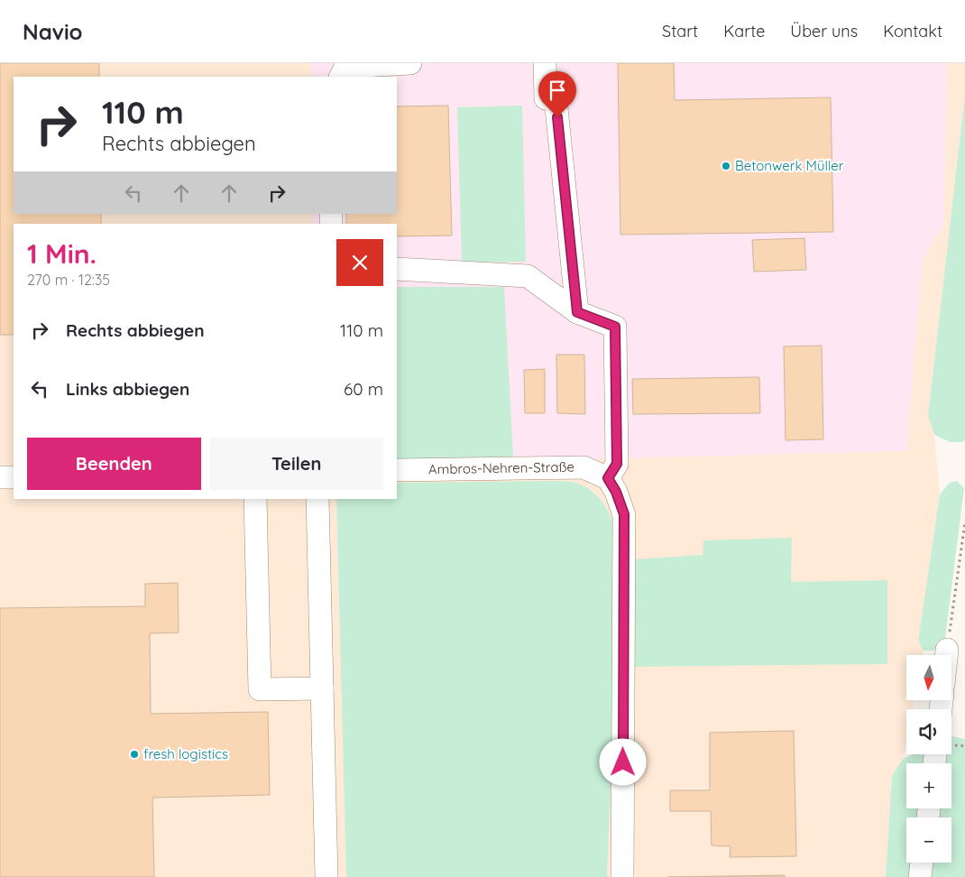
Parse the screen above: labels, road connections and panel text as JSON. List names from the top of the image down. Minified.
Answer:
{"streets":{"street":["Ambros-Nehren-Straße"]},"places":["Betonwerk Müller","fresh logistics"],"north":"bottom","page":{"header":"Navio","nav":["Start","Karte","Über uns","Kontakt"],"turn":["110 m","Rechts abbiegen"],"heading":["1 Min.","270 m · 12:35"],"list":[{"name":"Rechts abbiegen","value":"110 m"},{"name":"Links abbiegen","value":"60 m"}],"buttons":["Beenden","Teilen"],"map_buttons":["+","−"]}}
